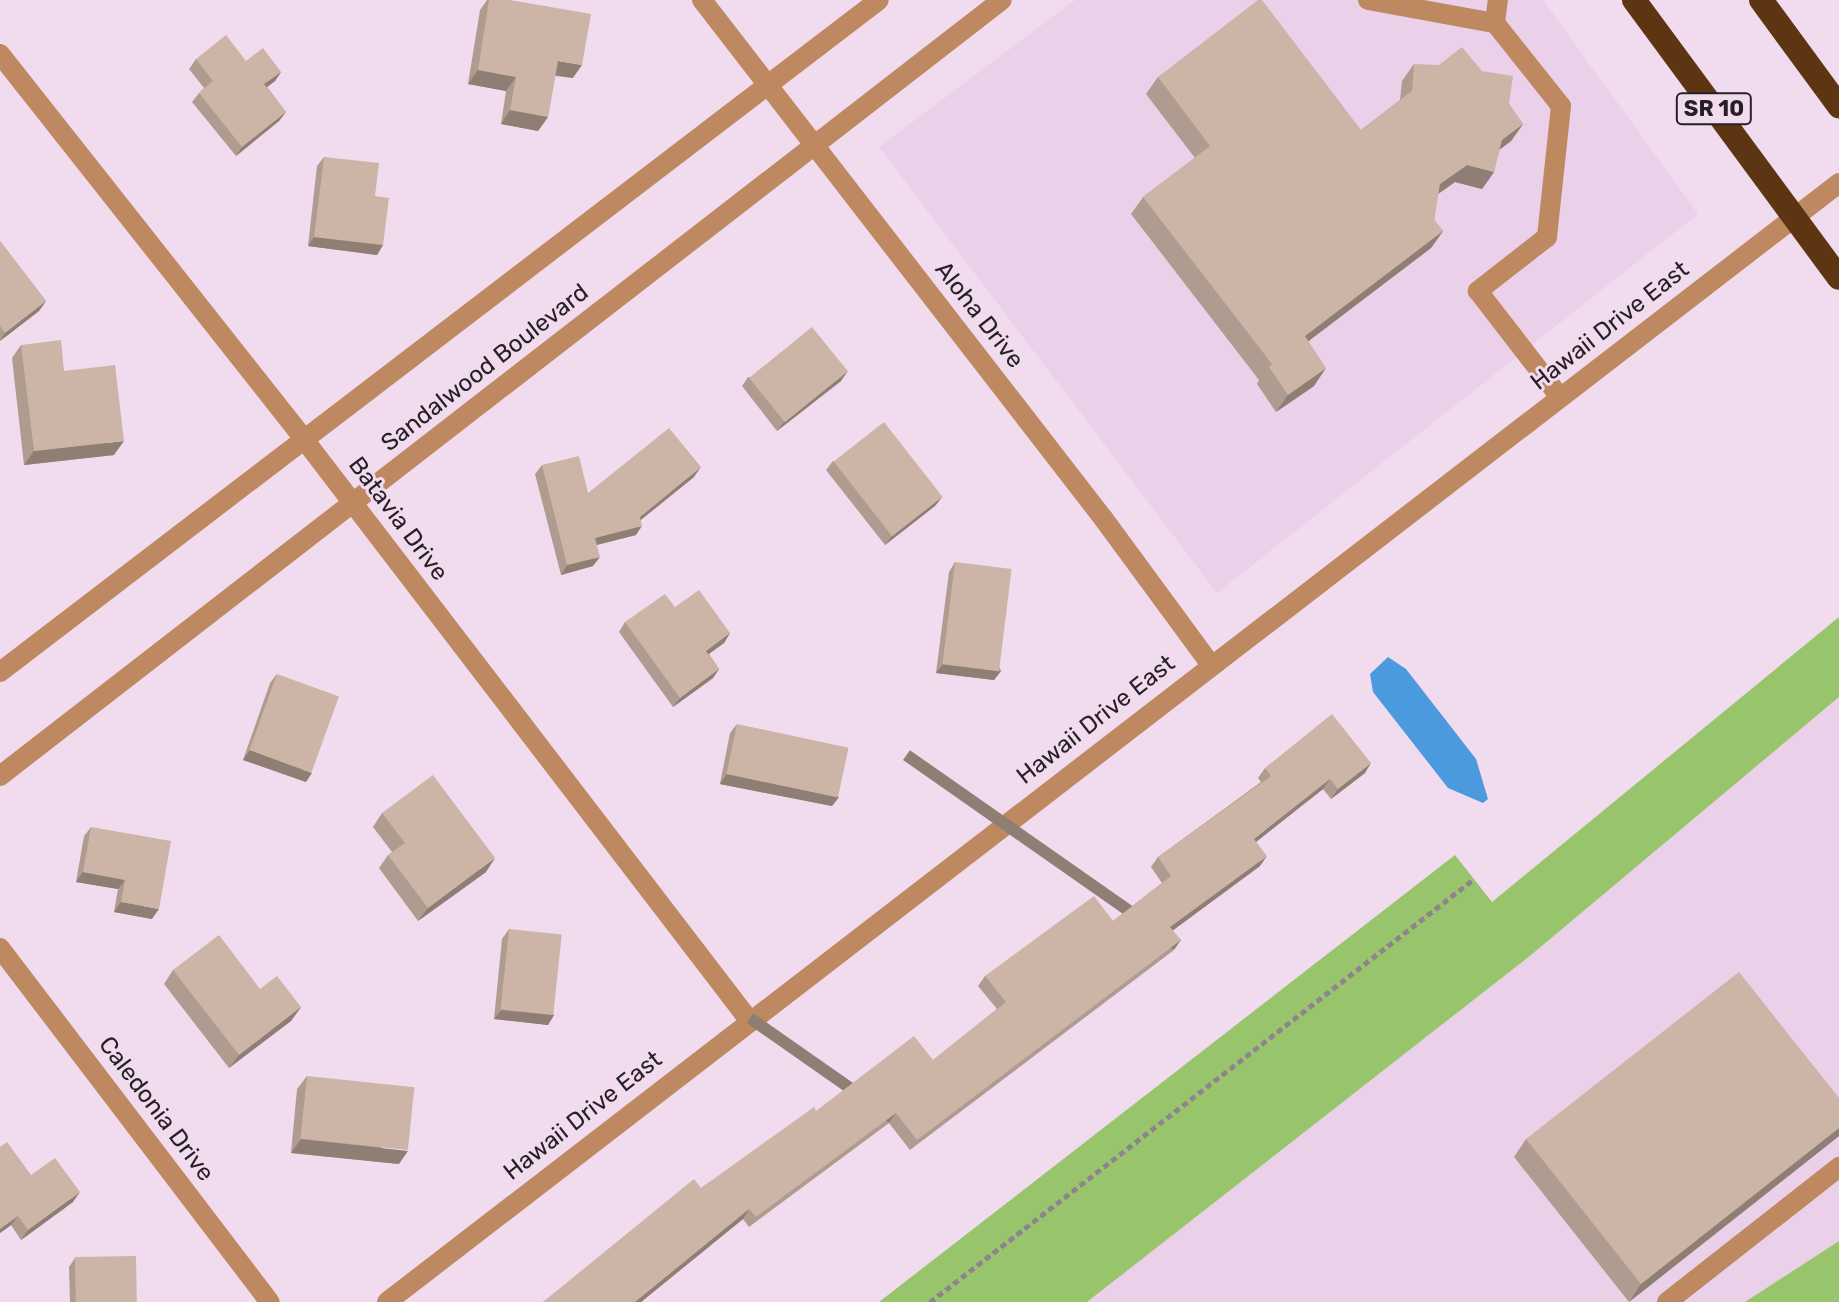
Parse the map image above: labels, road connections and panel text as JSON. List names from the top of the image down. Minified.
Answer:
{"streets":{"highway":["SR 10"],"street":["Aloha Drive","Hawaii Drive East","Sandalwood Boulevard","Batavia Drive","Caledonia Drive"]},"crossings":[["SR 10","Hawaii Drive East"],["Aloha Drive","Hawaii Drive East"],["Aloha Drive","Sandalwood Boulevard"],["Hawaii Drive East","Batavia Drive"],["Sandalwood Boulevard","Batavia Drive"]]}
